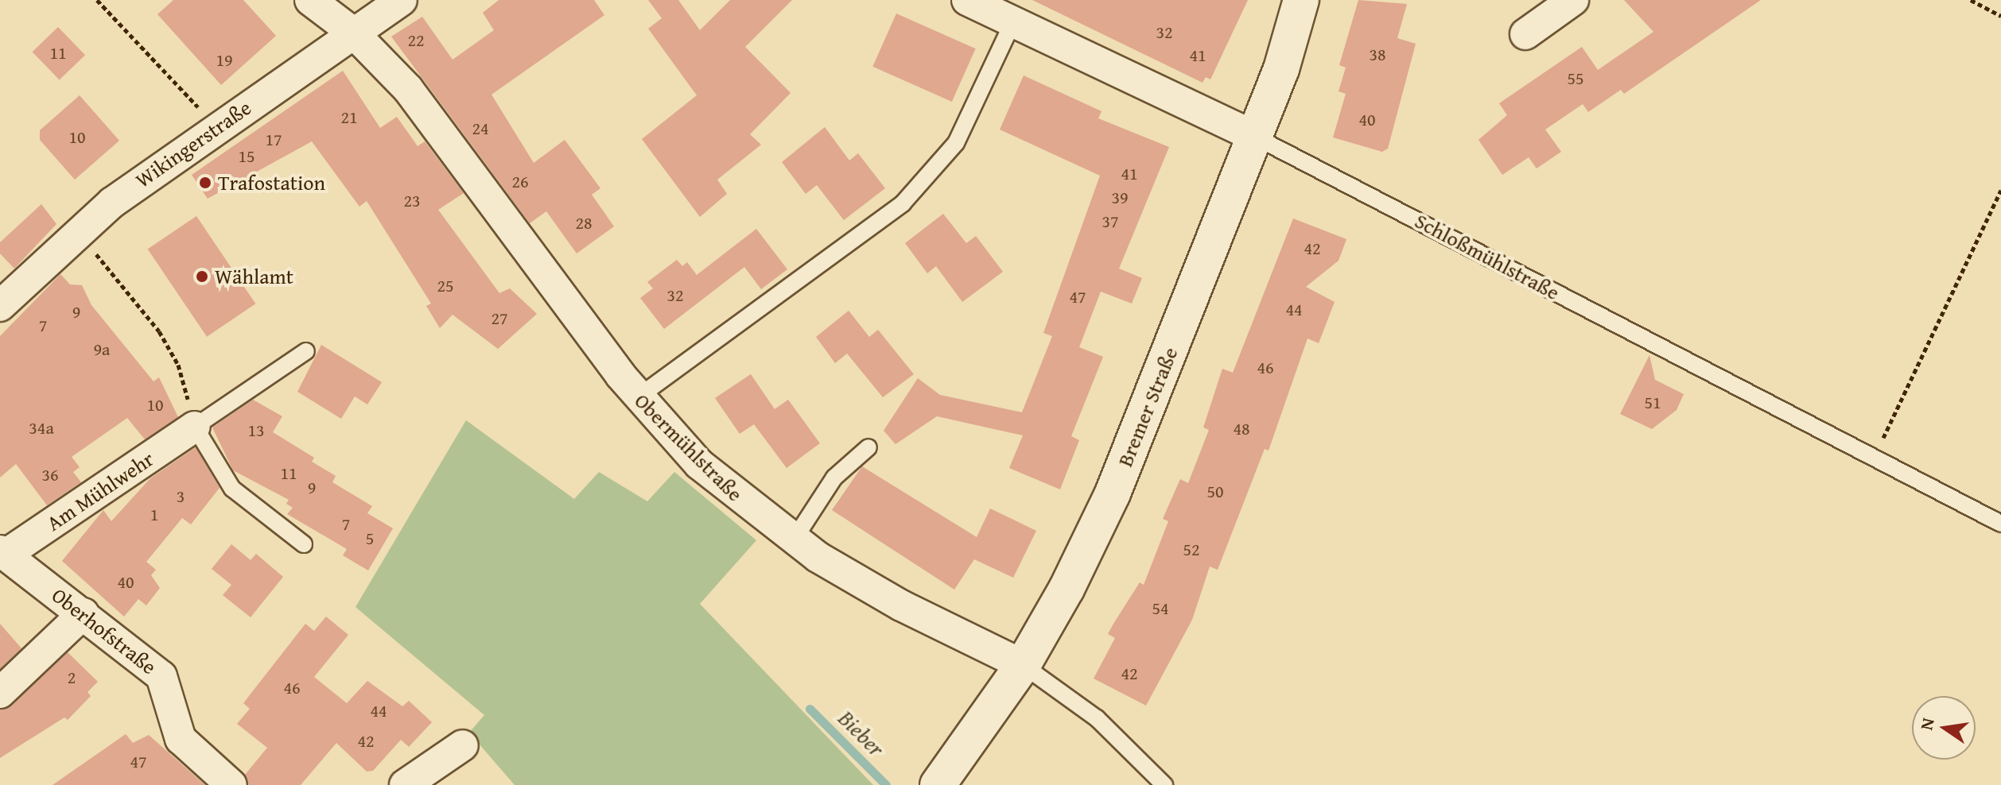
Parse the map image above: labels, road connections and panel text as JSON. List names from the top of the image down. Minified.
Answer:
{"streets":{"street":["Wikingerstraße","Schloßmühlstraße","Bremer Straße","Obermühlstraße","Am Mühlwehr","Oberhofstraße"]},"crossings":[["Wikingerstraße","Obermühlstraße"],["Schloßmühlstraße","Bremer Straße"],["Bremer Straße","Obermühlstraße"],["Am Mühlwehr","Oberhofstraße"]],"water":["Bieber"],"places":["Trafostation","Wählamt"],"house_numbers":["32","22","11","38","41","19","55","21","40","24","10","17","15","41","26","39","23","37","28","42","25","32","47","44","9","27","7","9a","46","51","10","34a","48","13","11","36","9","50","3","1","7","5","52","40","54","42","2","46","44","42","47"],"north":"left"}
